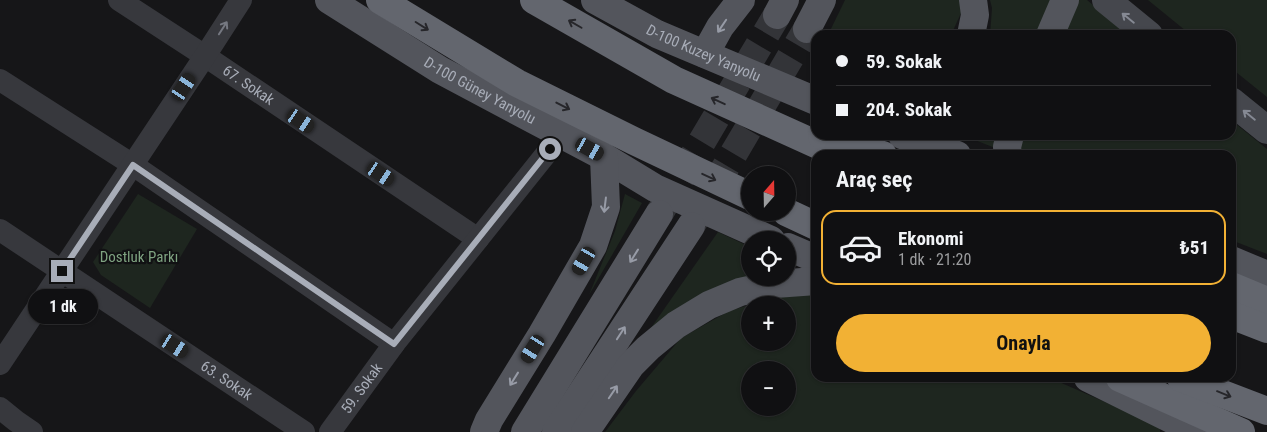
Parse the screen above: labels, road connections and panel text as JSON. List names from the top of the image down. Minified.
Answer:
{"streets":{"main road":["D-100 Kuzey Yanyolu","D-100 Güney Yanyolu"],"street":["67. Sokak","63. Sokak","59. Sokak"]},"crossings":[["67. Sokak","59. Sokak"],["D-100 Güney Yanyolu","59. Sokak"]],"parks":["Dostluk Parkı"],"north":"top","page":{"banner":["59. Sokak","204. Sokak"],"heading":"Araç seç","map_buttons":["+","−"],"list":[{"name":"Ekonomi","note":"1 dk · 21:20","value":"₺51"}],"bubble":"1 dk","buttons":"Onayla"}}
